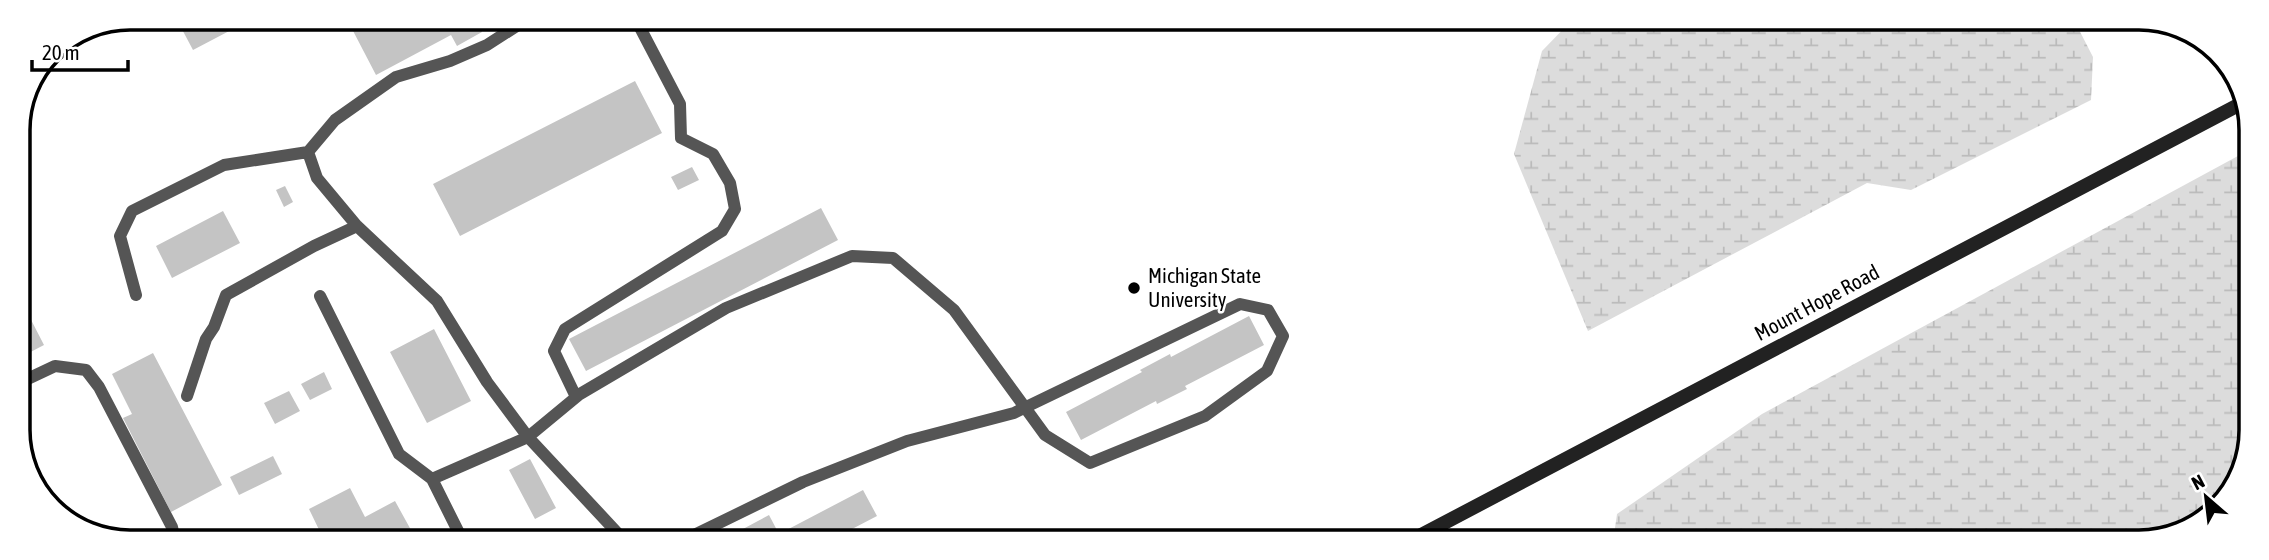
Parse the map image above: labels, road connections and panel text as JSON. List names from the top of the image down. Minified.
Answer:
{"streets":{"street":["Mount Hope Road"]},"places":["Michigan State University"],"scale_bar":"20 m","north":"top left"}
